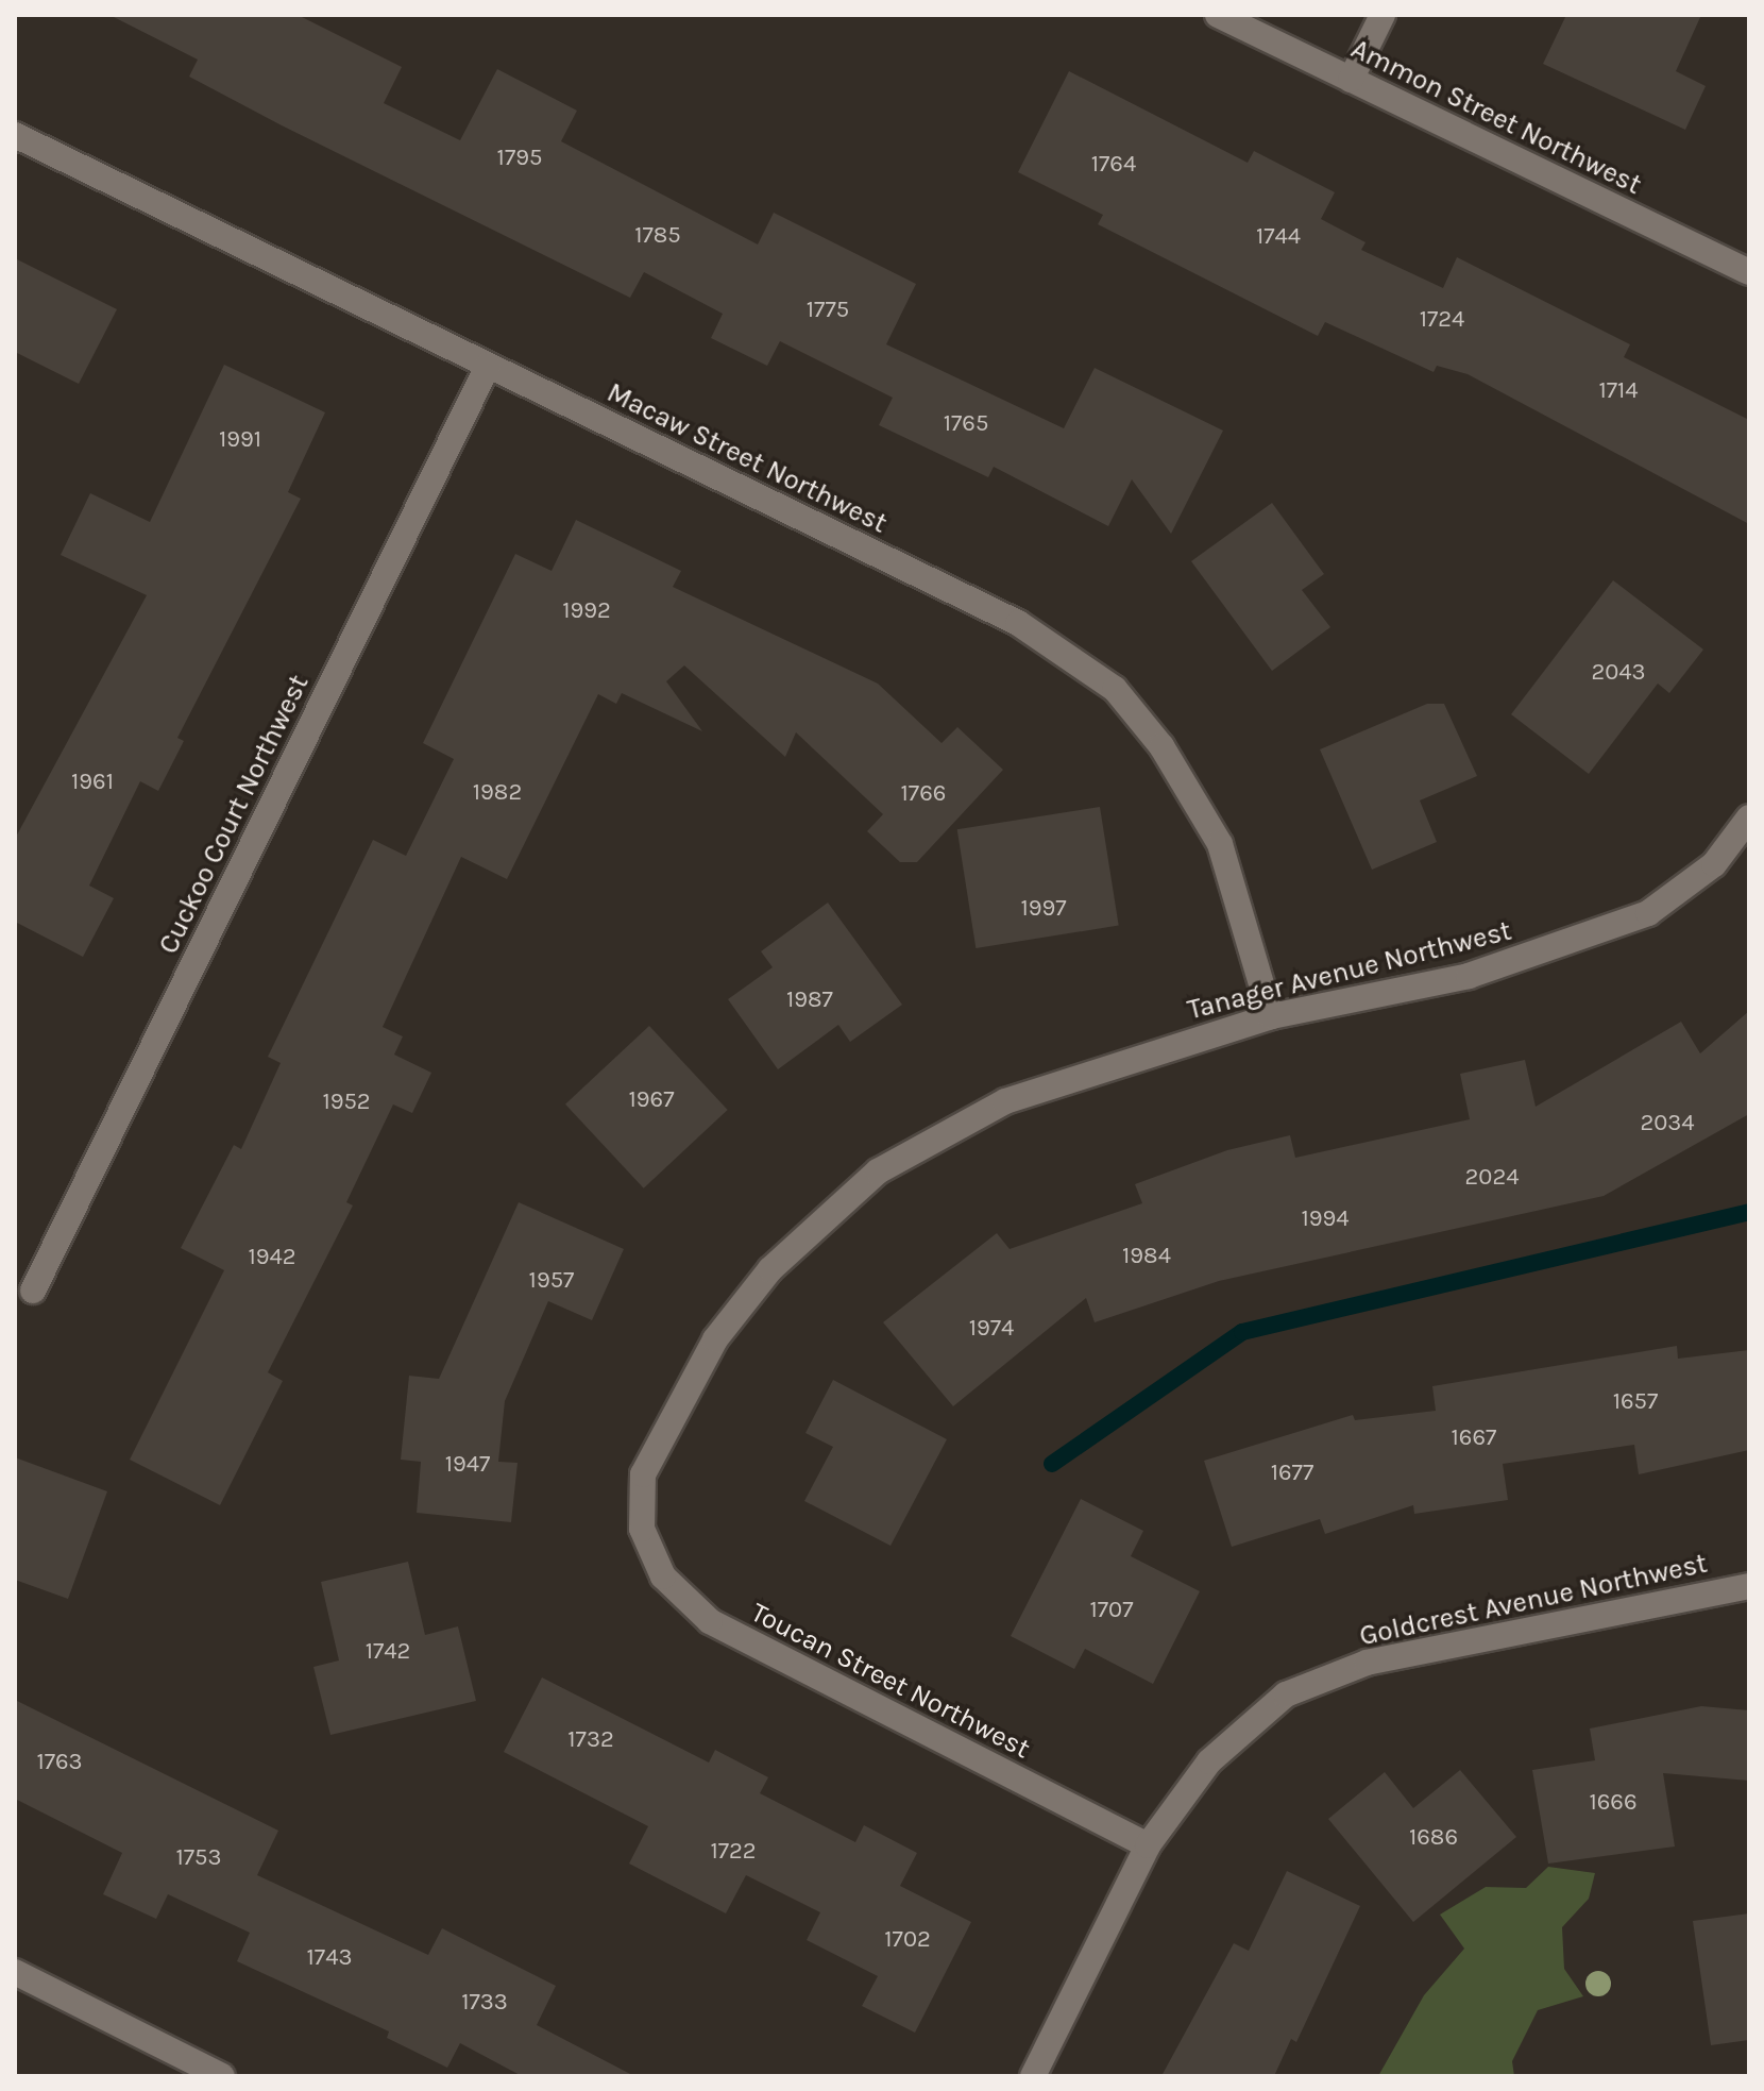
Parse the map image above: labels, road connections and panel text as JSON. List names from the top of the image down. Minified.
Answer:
{"streets":{"street":["Ammon Street Northwest","Macaw Street Northwest","Cuckoo Court Northwest","Tanager Avenue Northwest","Goldcrest Avenue Northwest","Toucan Street Northwest"]},"crossings":[["Macaw Street Northwest","Cuckoo Court Northwest"],["Macaw Street Northwest","Tanager Avenue Northwest"],["Tanager Avenue Northwest","Toucan Street Northwest"],["Goldcrest Avenue Northwest","Toucan Street Northwest"]],"house_numbers":["1795","1764","1785","1744","1775","1724","1714","1765","1991","1992","2043","1961","1982","1766","1997","1987","1967","1952","2034","2024","1994","1984","1942","1957","1974","1657","1667","1947","1677","1707","1742","1732","1763","1666","1686","1722","1753","1702","1743","1733"]}
